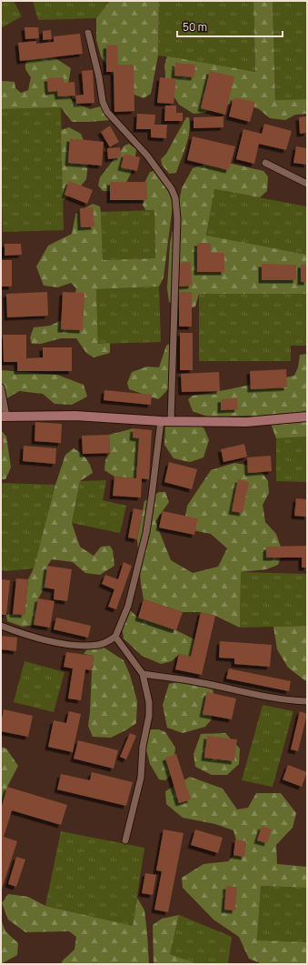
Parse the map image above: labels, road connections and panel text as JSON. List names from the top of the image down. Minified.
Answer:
{"scale_bar":"50 m"}
